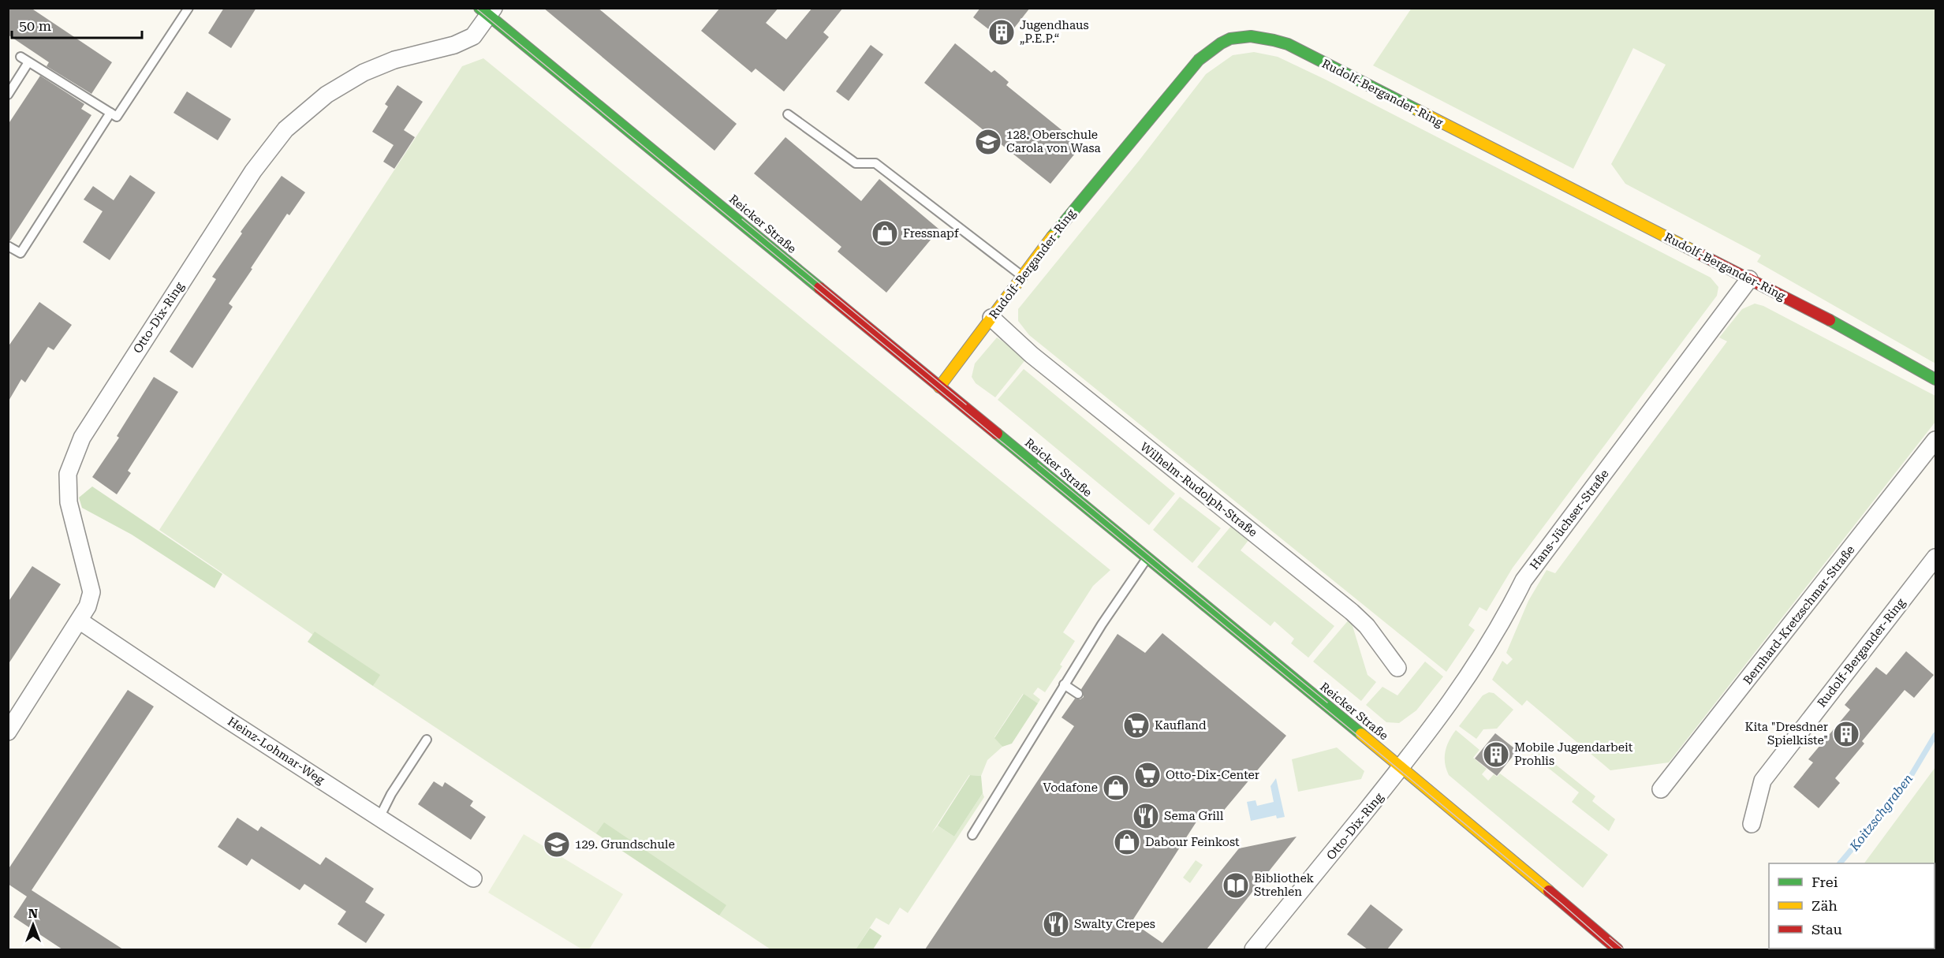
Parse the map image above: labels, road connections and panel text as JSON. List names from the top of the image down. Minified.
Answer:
{"streets":{"street":["Rudolf-Bergander-Ring","Reicker Straße","Otto-Dix-Ring","Wilhelm-Rudolph-Straße","Hans-Jüchser-Straße","Bernhard-Kretzschmar-Straße","Heinz-Lohmar-Weg"]},"crossings":[["Rudolf-Bergander-Ring","Reicker Straße"],["Rudolf-Bergander-Ring","Wilhelm-Rudolph-Straße"],["Rudolf-Bergander-Ring","Hans-Jüchser-Straße"],["Reicker Straße","Otto-Dix-Ring"],["Reicker Straße","Hans-Jüchser-Straße"],["Otto-Dix-Ring","Hans-Jüchser-Straße"],["Otto-Dix-Ring","Heinz-Lohmar-Weg"]],"water":["Koitzschgraben"],"places":{"building":["Jugendhaus „P.E.P.“","Kita \"Dresdner Spielkiste\"","Mobile Jugendarbeit Prohlis"],"school or university":["128. Oberschule Carola von Wasa","129. Grundschule"],"shop":["Fressnapf","Vodafone","Dabour Feinkost"],"supermarket":["Kaufland","Otto-Dix-Center"],"restaurant":["Sema Grill","Swalty Crepes"],"library":["Bibliothek Strehlen"]},"legend":["Frei","Zäh","Stau"],"scale_bar":"50 m","north":"top"}
